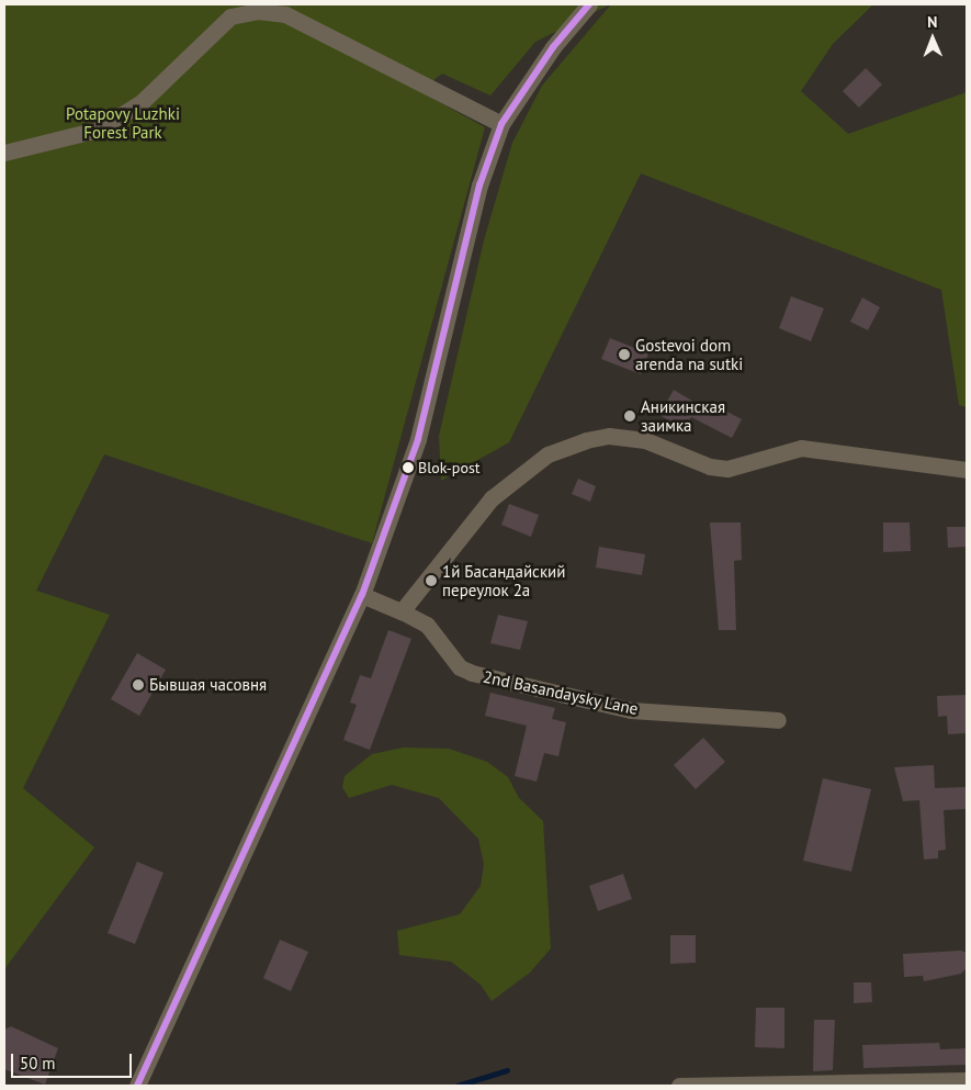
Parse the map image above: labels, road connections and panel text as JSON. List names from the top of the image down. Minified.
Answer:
{"streets":{"street":["2nd Basandaysky Lane"]},"parks":["Potapovy Luzhki Forest Park"],"places":["Gostevoi dom arenda na sutki","Аникинская заимка","Blok-post","1й Басандайский переулок 2а","Бывшая часовня"],"scale_bar":"50 m","north":"top"}
